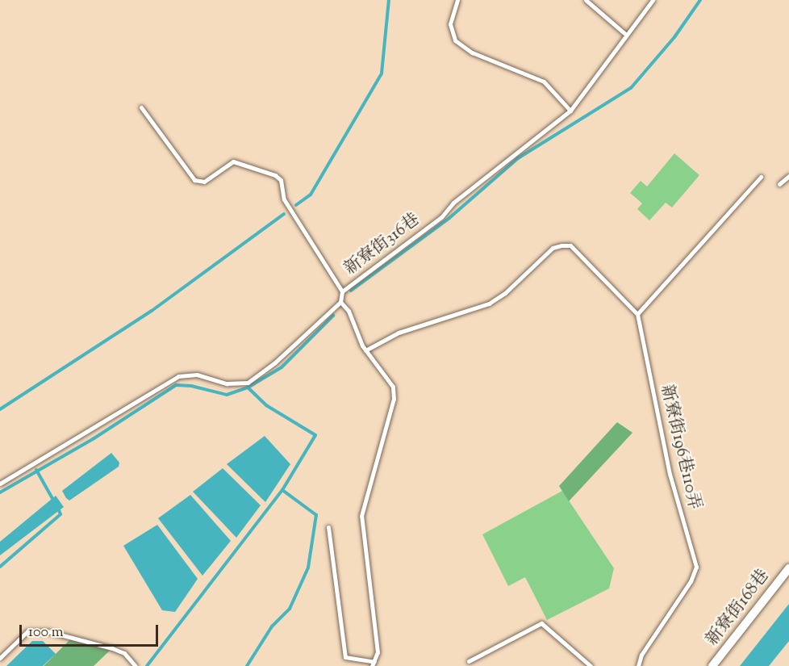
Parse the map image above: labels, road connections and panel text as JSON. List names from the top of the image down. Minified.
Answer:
{"streets":{"street":["新寮街168巷"],"lane":["新寮街316巷","新寮街196巷110弄"]},"scale_bar":"100 m"}
